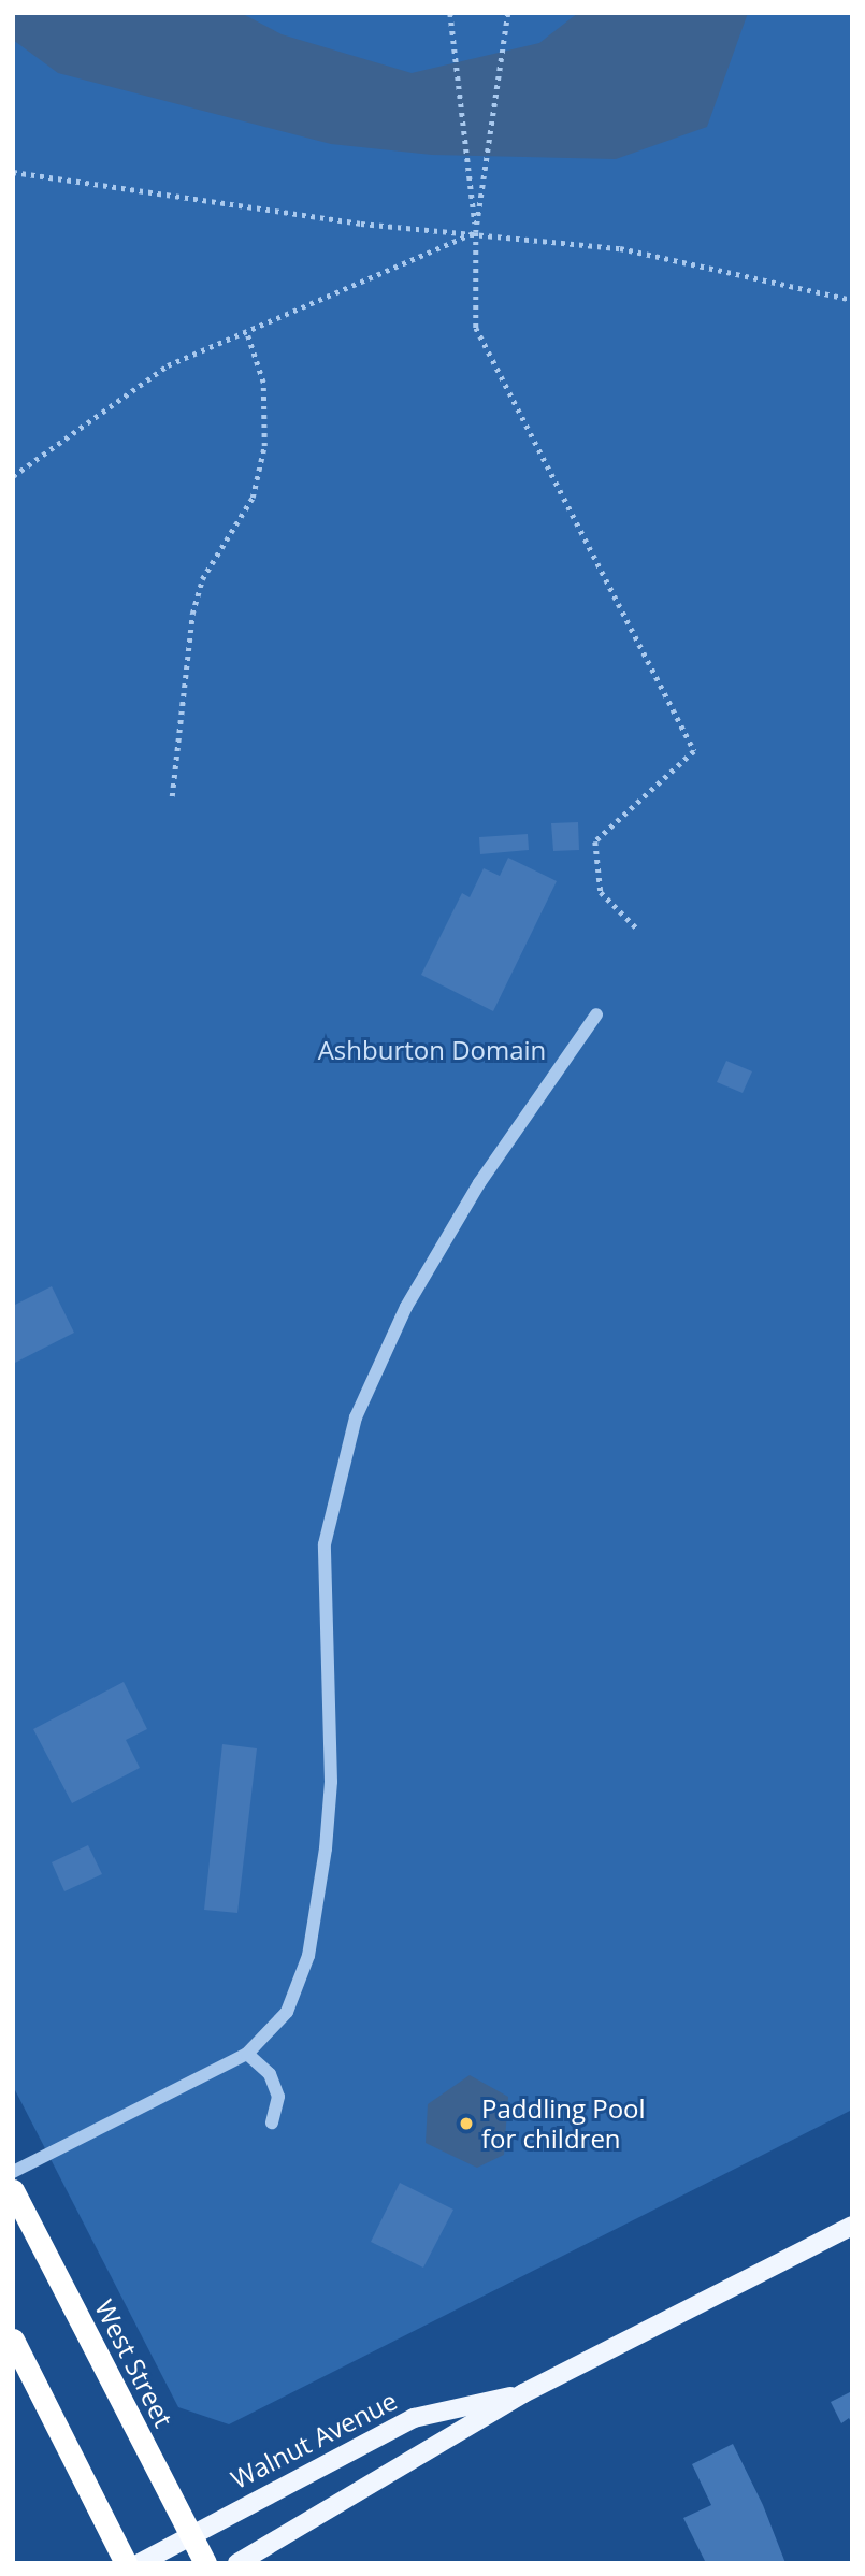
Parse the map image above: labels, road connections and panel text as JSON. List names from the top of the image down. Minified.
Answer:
{"streets":{"highway":["West Street"],"main road":["Walnut Avenue"]},"crossings":[["West Street","Walnut Avenue"]],"parks":["Ashburton Domain"],"places":["Paddling Pool for children"]}
